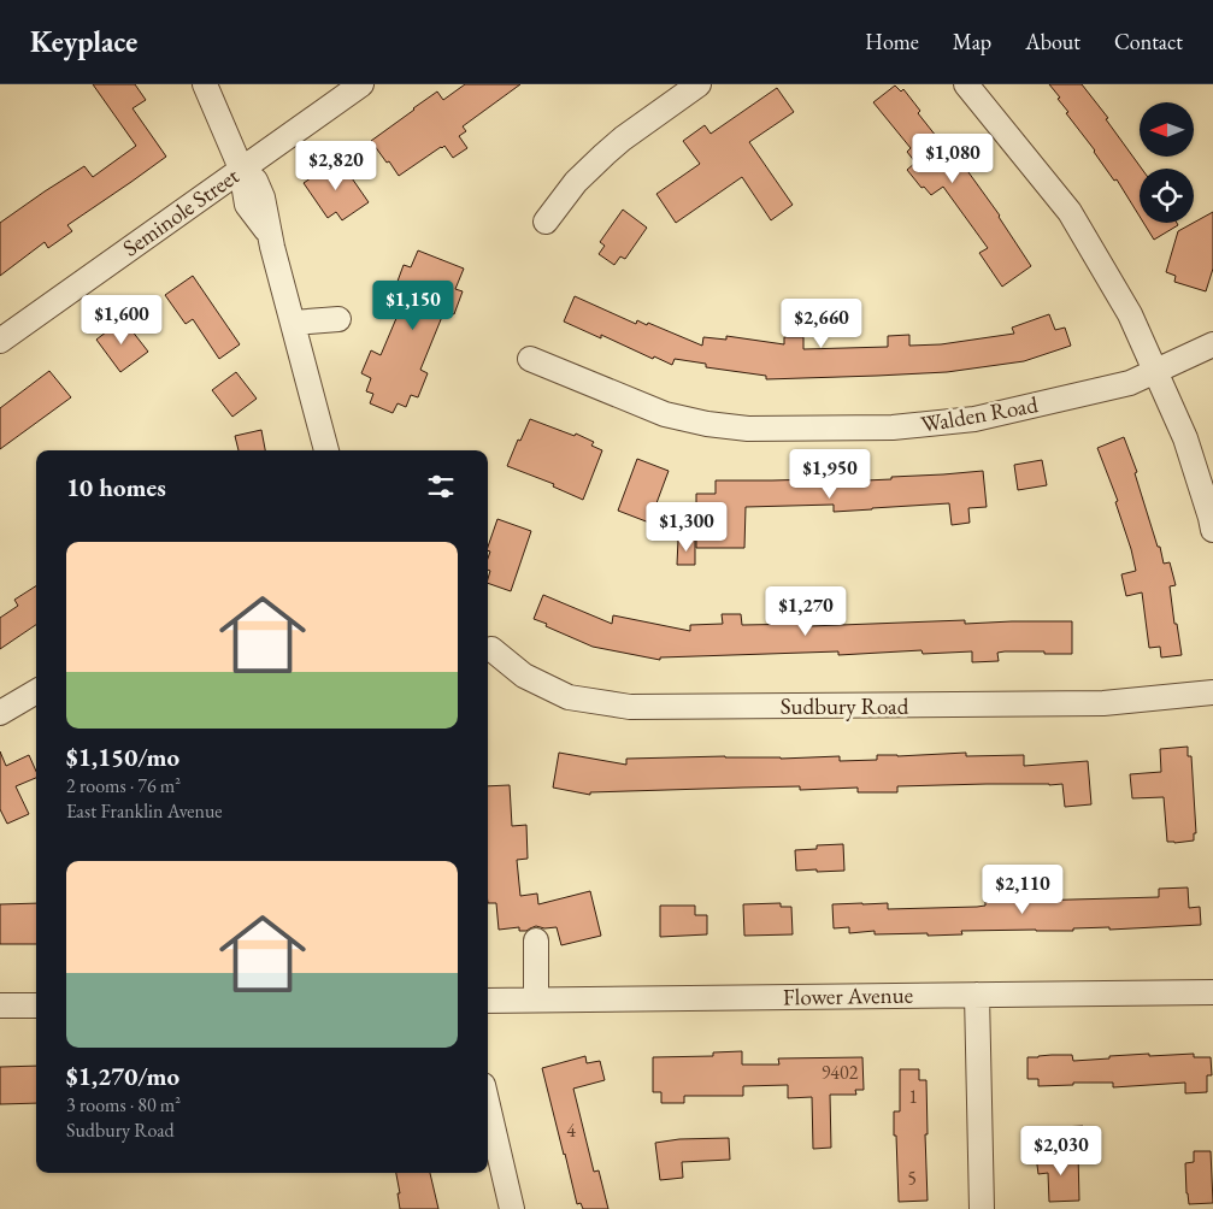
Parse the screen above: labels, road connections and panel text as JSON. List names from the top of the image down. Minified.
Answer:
{"streets":{"street":["Seminole Street","Walden Road","Sudbury Road","Flower Avenue"]},"house_numbers":["9402","1","4","5"],"north":"left","page":{"header":"Keyplace","nav":["Home","Map","About","Contact"],"price":["$1,080","$2,820","$1,150","$1,600","$2,660","$1,950","$1,300","$1,270","$2,110","$2,030"],"heading":"10 homes","list":[{"name":"$1,150/mo","note":"2 rooms · 76 m² · East Franklin Avenue"},{"name":"$1,270/mo","note":"3 rooms · 80 m² · Sudbury Road"}]}}
